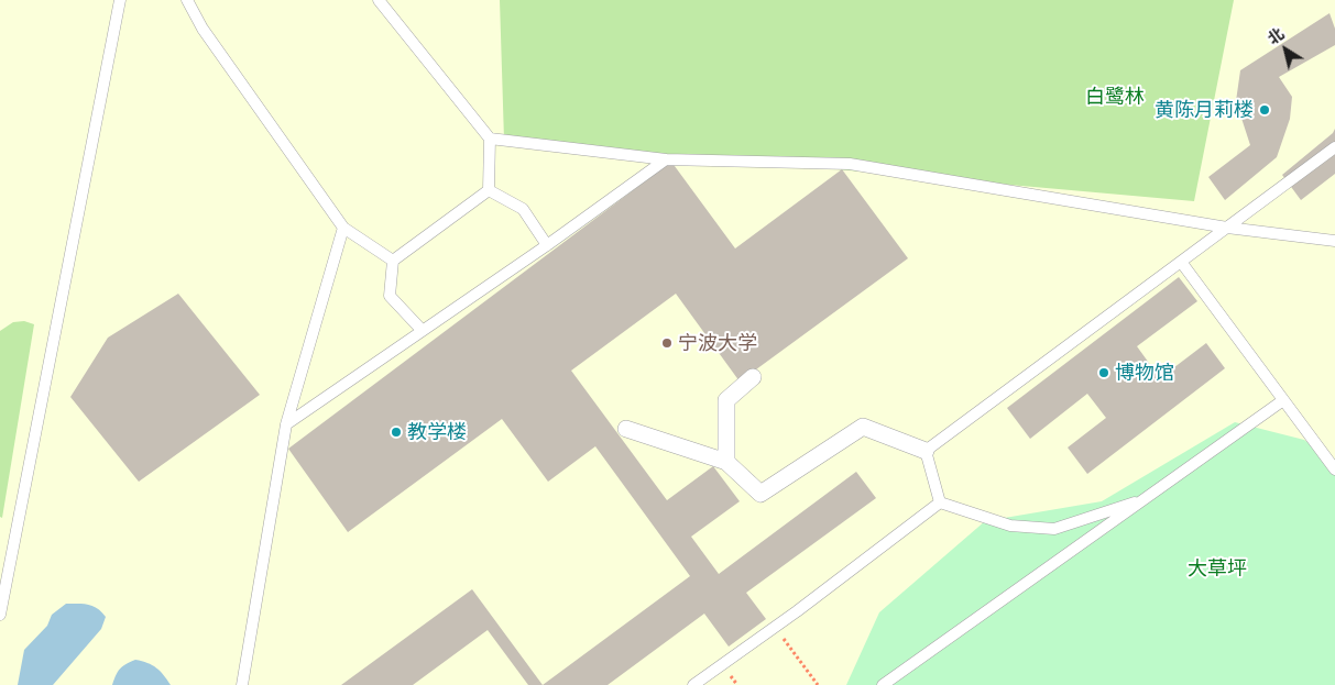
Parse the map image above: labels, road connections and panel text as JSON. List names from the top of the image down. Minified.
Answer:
{"parks":["白鹭林","大草坪"],"places":["黄陈月莉楼","宁波大学","博物馆","教学楼"],"north":"top left"}
